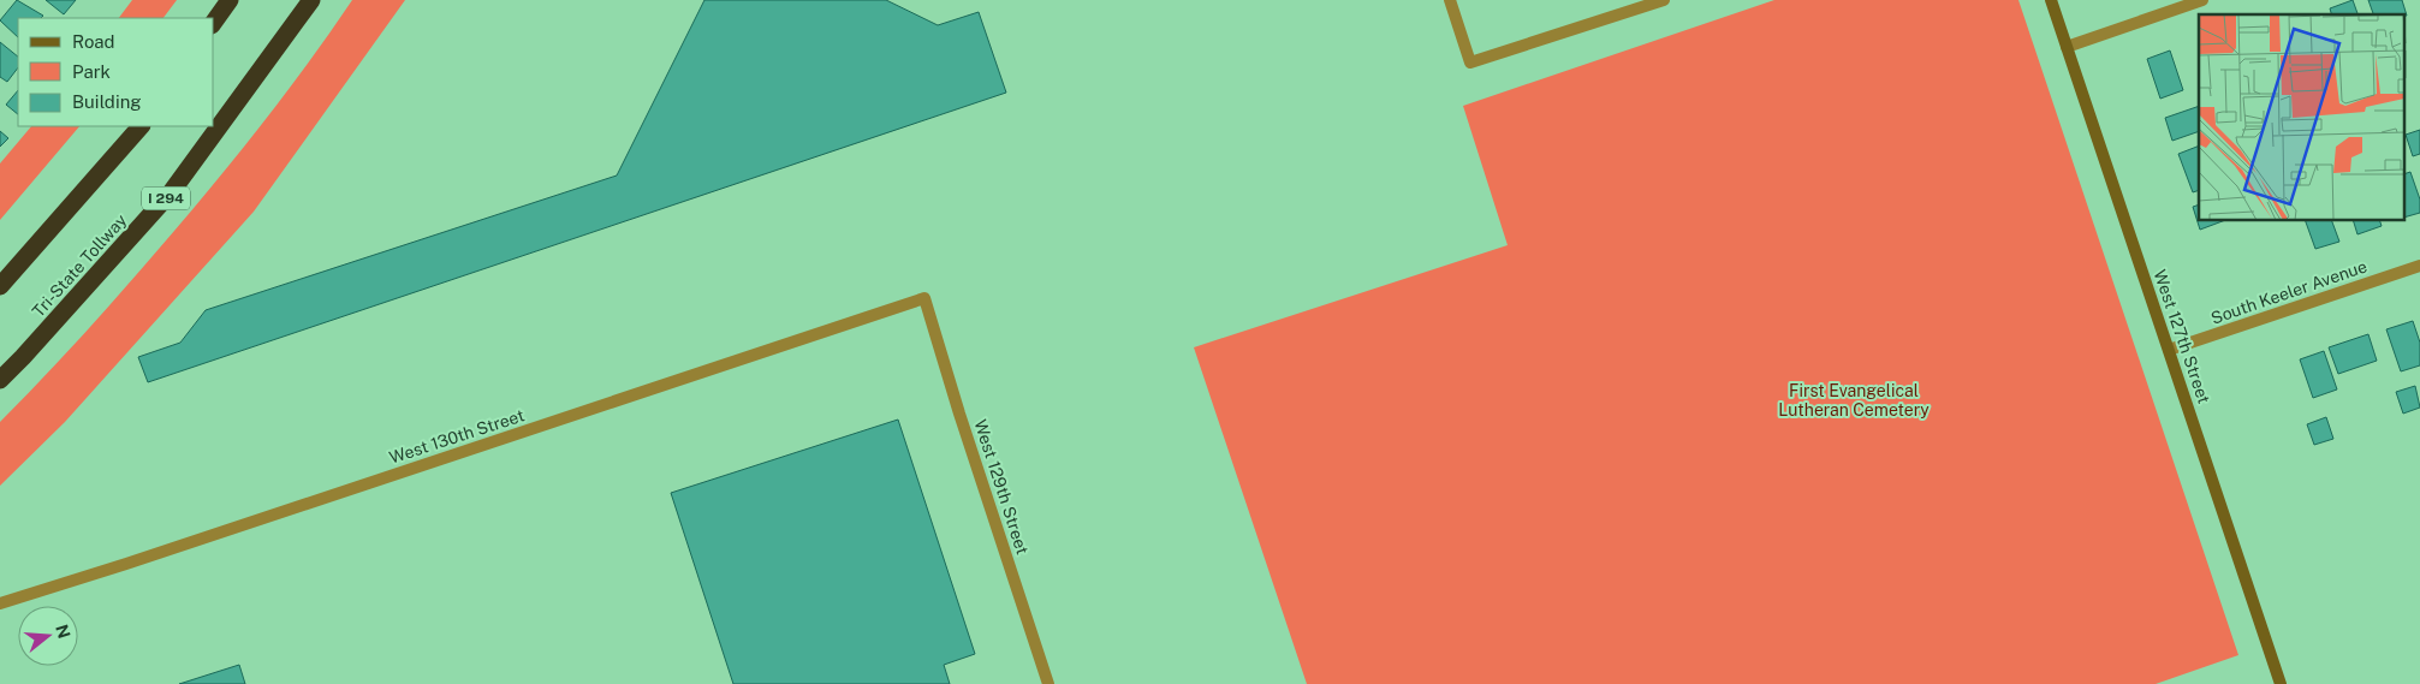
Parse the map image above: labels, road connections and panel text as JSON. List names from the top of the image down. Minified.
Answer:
{"streets":{"highway":["I 294","Tri-State Tollway"],"main road":["West 127th Street"],"street":["South Keeler Avenue","West 130th Street","West 129th Street"]},"crossings":[["South Keeler Avenue","West 127th Street"],["West 130th Street","West 129th Street"]],"parks":["First Evangelical Lutheran Cemetery"],"legend":["Road","Park","Building"],"north":"right"}
